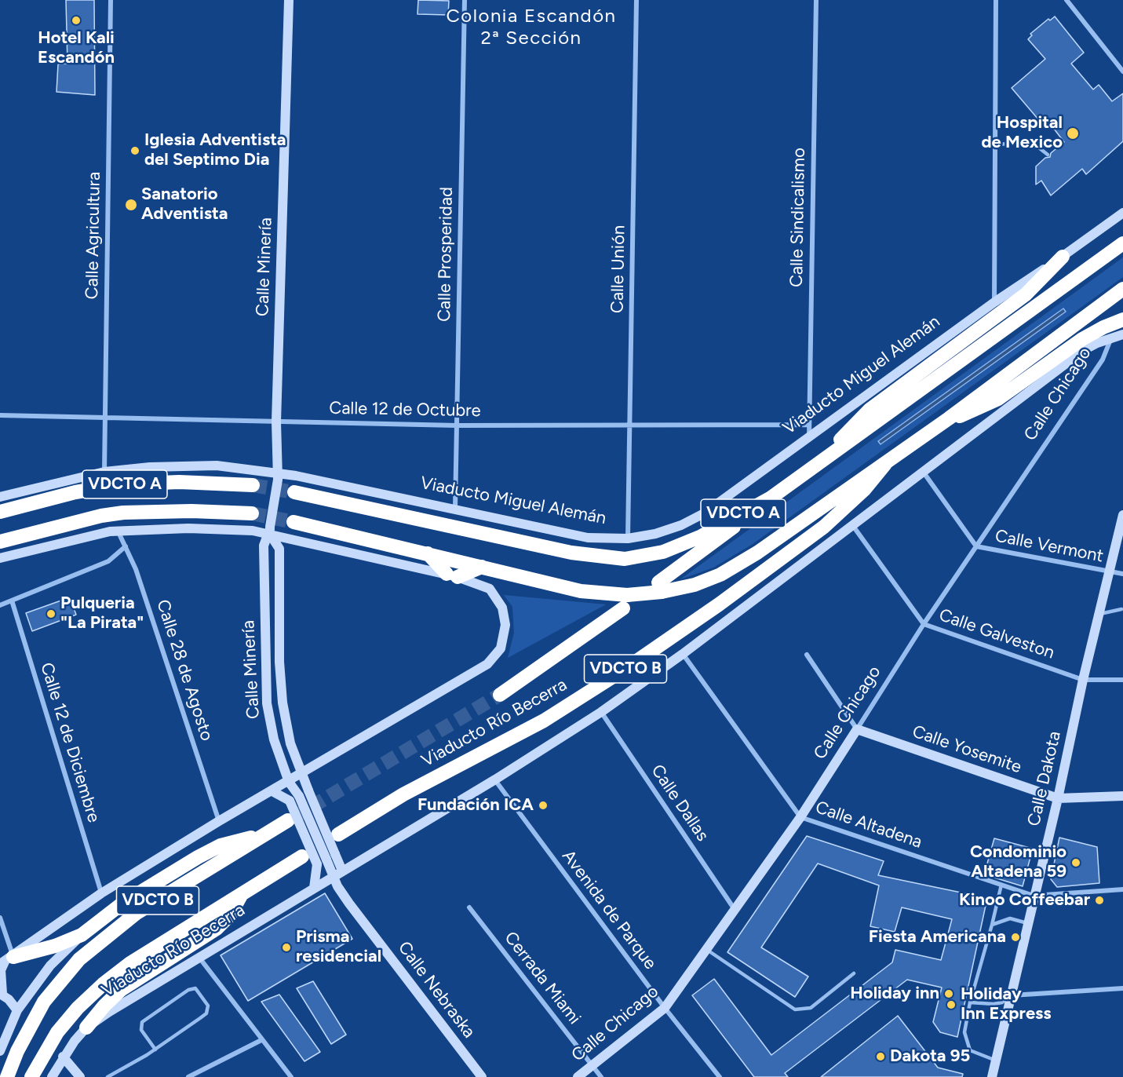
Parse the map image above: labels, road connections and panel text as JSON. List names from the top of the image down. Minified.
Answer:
{"streets":{"highway":["VDCTO A","VDCTO B","Viaducto Río Becerra"],"main road":["Calle Minería","Viaducto Miguel Alemán","Calle Chicago","Calle Yosemite","Calle Dakota","Calle Nebraska"],"street":["Calle Sindicalismo","Calle Agricultura","Calle Prosperidad","Calle Unión","Calle 12 de Octubre","Calle Vermont","Calle Galveston","Calle 28 de Agosto","Calle 12 de Diciembre","Calle Dallas","Calle Altadena","Avenida de Parque","Cerrada Miami"]},"crossings":[["Calle Sindicalismo","Viaducto Miguel Alemán"],["Calle Sindicalismo","Calle 12 de Octubre"],["Calle Agricultura","Viaducto Miguel Alemán"],["Calle Agricultura","Calle 12 de Octubre"],["Calle Prosperidad","Viaducto Miguel Alemán"],["Calle Prosperidad","Calle 12 de Octubre"],["Calle Minería","Viaducto Miguel Alemán"],["Calle Minería","Calle 12 de Octubre"],["Calle Minería","Viaducto Río Becerra"],["Calle Minería","Calle Nebraska"],["Calle Unión","Viaducto Miguel Alemán"],["Calle Unión","Calle 12 de Octubre"],["Calle Chicago","Calle Vermont"],["Calle Chicago","Calle Galveston"],["Calle Chicago","Calle Yosemite"],["Calle Chicago","Calle Dallas"],["Calle Chicago","Calle Altadena"],["Calle Chicago","Avenida de Parque"],["Calle Chicago","Cerrada Miami"],["VDCTO A","Viaducto Río Becerra"],["Calle Vermont","Calle Dakota"],["Calle Galveston","Calle Dakota"],["Viaducto Río Becerra","Calle Nebraska"],["Calle Yosemite","Calle Dakota"],["Calle Dakota","Calle Altadena"]],"districts":["Colonia Escandón 2ª Sección"],"places":["Hotel Kali Escandón","Hospital de Mexico","Iglesia Adventista del Septimo Dia","Sanatorio Adventista","Pulqueria \"La Pirata\"","Fundación ICA","Condominio Altadena 59","Kinoo Coffeebar","Fiesta Americana","Prisma residencial","Holiday inn","Holiday Inn Express","Dakota 95"]}
